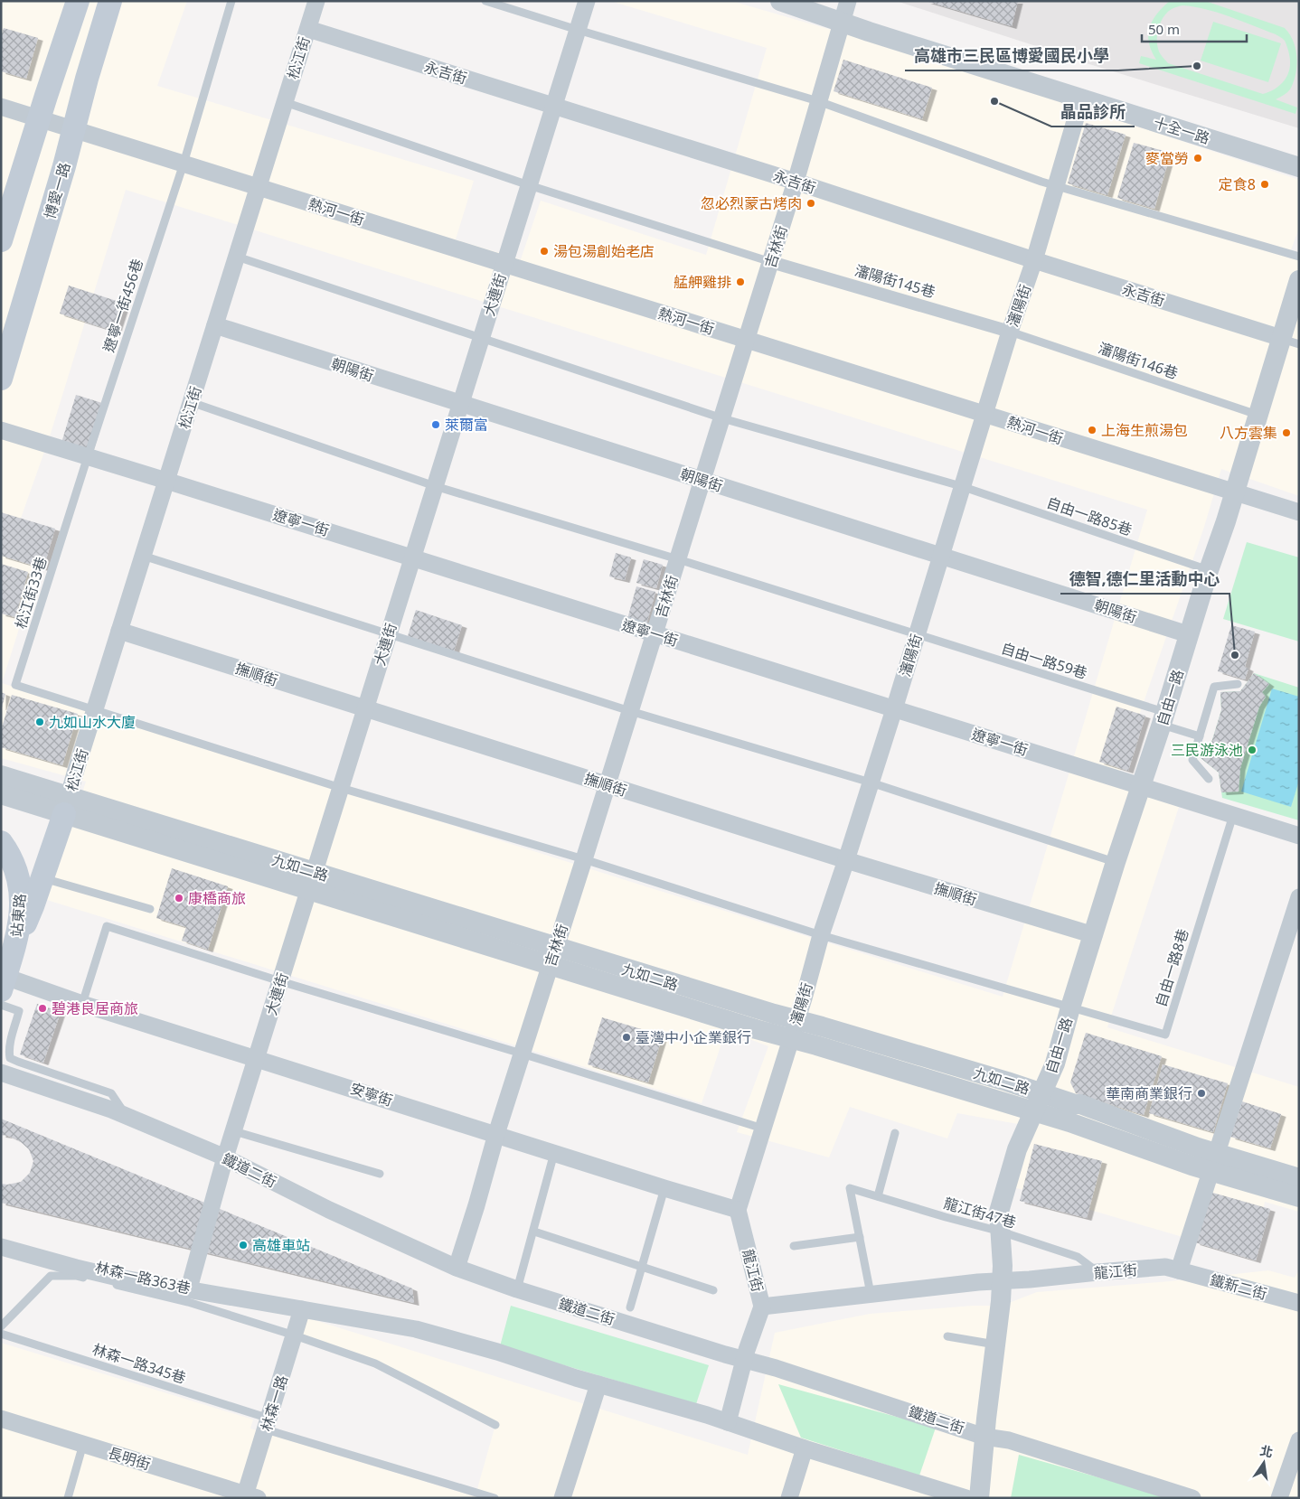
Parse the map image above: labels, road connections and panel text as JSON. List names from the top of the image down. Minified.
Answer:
{"streets":{"main road":["博愛一路","站東路"],"street":["松江街","永吉街","十全一路","熱河一街","吉林街","瀋陽街145巷","大連街","瀋陽街","朝陽街","遼寧一街","撫順街","自由一路","九如二路","安寧街","鐵道二街","龍江街","鐵新二街","林森一路","長明街"],"lane":["遼寧一街456巷","瀋陽街146巷","自由一路85巷","松江街33巷","自由一路59巷","自由一路8巷","龍江街47巷","林森一路363巷","林森一路345巷"]},"crossings":[["松江街","永吉街"],["松江街","熱河一街"],["松江街","朝陽街"],["松江街","自由一路85巷"],["松江街","遼寧一街"],["松江街","松江街33巷"],["松江街","自由一路59巷"],["松江街","撫順街"],["松江街","九如二路"],["永吉街","吉林街"],["永吉街","大連街"],["永吉街","瀋陽街"],["永吉街","自由一路"],["十全一路","吉林街"],["十全一路","瀋陽街"],["博愛一路","熱河一街"],["熱河一街","吉林街"],["熱河一街","大連街"],["熱河一街","遼寧一街456巷"],["熱河一街","瀋陽街"],["熱河一街","自由一路"],["吉林街","瀋陽街145巷"],["吉林街","朝陽街"],["吉林街","自由一路85巷"],["吉林街","遼寧一街"],["吉林街","自由一路59巷"],["吉林街","撫順街"],["吉林街","九如二路"],["吉林街","安寧街"],["吉林街","鐵道二街"],["瀋陽街145巷","瀋陽街"],["瀋陽街145巷","瀋陽街146巷"],["大連街","朝陽街"],["大連街","自由一路85巷"],["大連街","遼寧一街"],["大連街","自由一路59巷"],["大連街","撫順街"],["大連街","九如二路"],["大連街","安寧街"],["大連街","鐵道二街"],["遼寧一街456巷","遼寧一街"],["遼寧一街456巷","松江街33巷"],["瀋陽街","瀋陽街146巷"],["瀋陽街","朝陽街"],["瀋陽街","自由一路85巷"],["瀋陽街","遼寧一街"],["瀋陽街","自由一路59巷"],["瀋陽街","撫順街"],["瀋陽街","九如二路"],["瀋陽街","安寧街"],["瀋陽街","龍江街"],["瀋陽街146巷","自由一路"],["朝陽街","自由一路"],["自由一路85巷","自由一路"],["遼寧一街","松江街33巷"],["遼寧一街","自由一路"],["遼寧一街","自由一路8巷"],["自由一路59巷","自由一路"],["撫順街","自由一路"],["自由一路","九如二路"],["自由一路","自由一路8巷"],["自由一路","鐵道二街"],["自由一路","龍江街47巷"],["自由一路","龍江街"],["站東路","安寧街"],["安寧街","龍江街"],["龍江街47巷","龍江街"],["龍江街","鐵新二街"],["林森一路363巷","林森一路"],["林森一路345巷","林森一路"],["林森一路","長明街"]],"places":["高雄市三民區博愛國民小學","晶品診所","麥當勞","定食8","忽必烈蒙古烤肉","湯包湯創始老店","艋舺雞排","萊爾富","上海生煎湯包","八方雲集","德智,德仁里活動中心","九如山水大廈","三民游泳池","康橋商旅","碧港良居商旅","臺灣中小企業銀行","華南商業銀行","高雄車站"],"scale_bar":"50 m","north":"top"}
